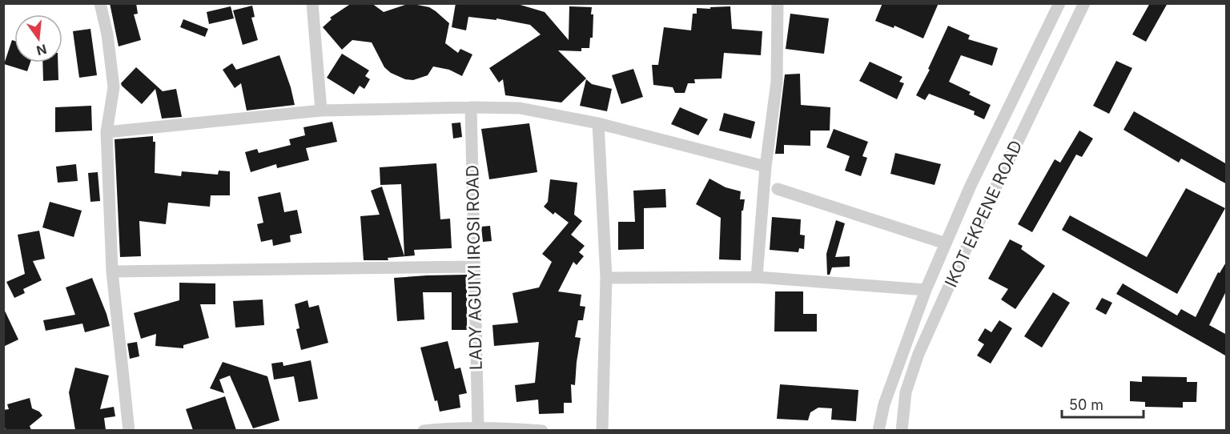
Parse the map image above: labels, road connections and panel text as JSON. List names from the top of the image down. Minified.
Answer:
{"streets":{"street":["IKOT EKPENE ROAD","LADY AGUIYI IROSI ROAD"]},"scale_bar":"50 m","north":"bottom"}
